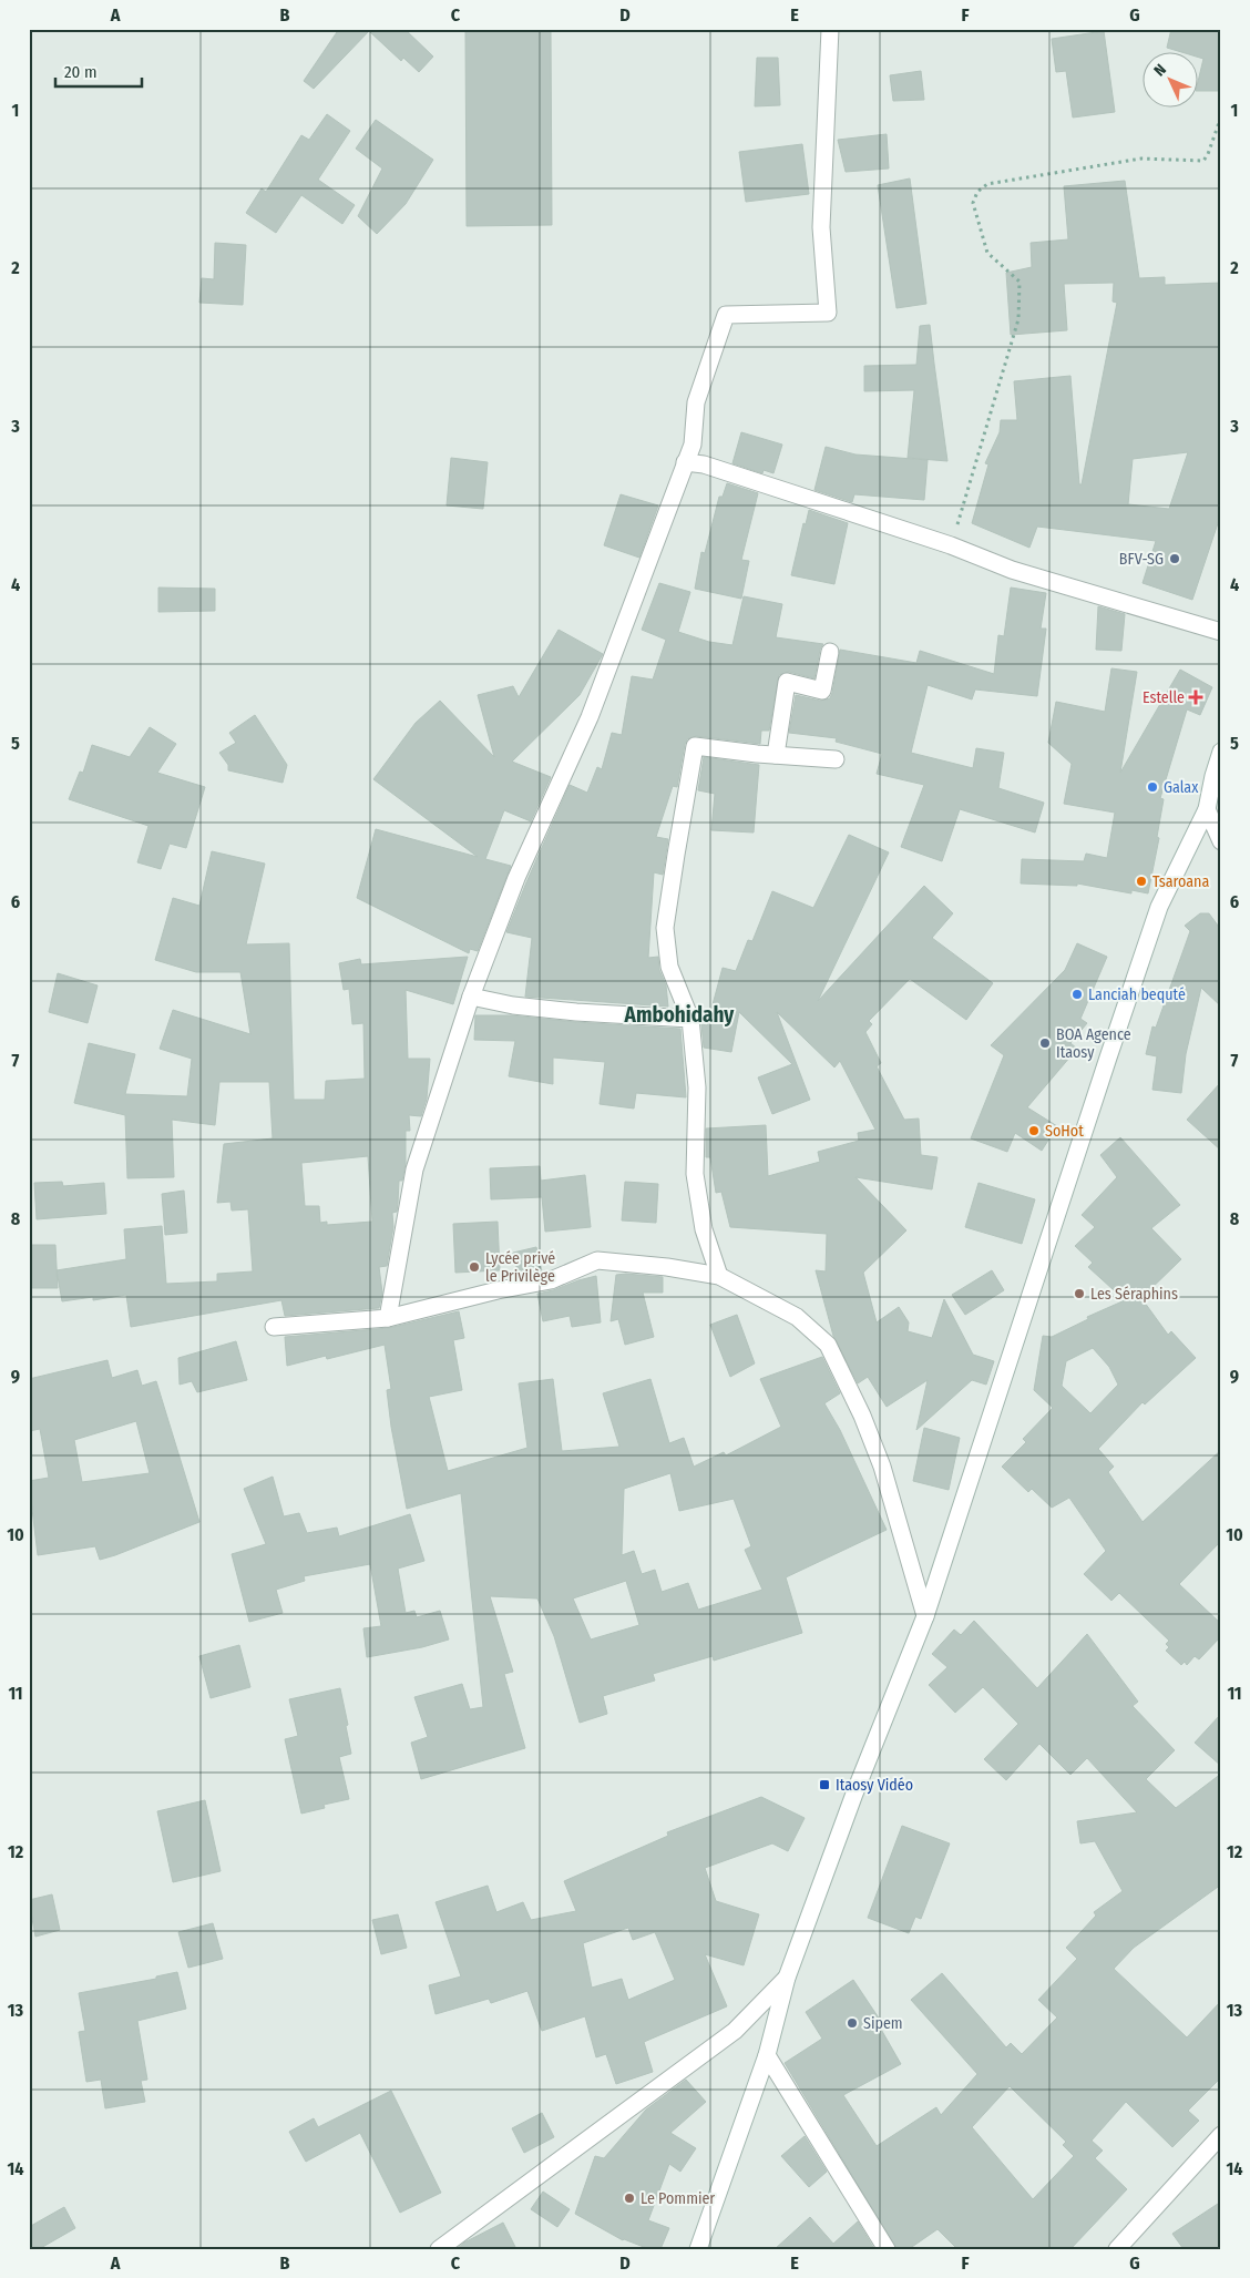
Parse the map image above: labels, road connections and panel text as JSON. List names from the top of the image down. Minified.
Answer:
{"districts":["Ambohidahy"],"places":{"other":["BFV-SG","Galax","Tsaroana","Lanciah bequté","BOA Agence Itaosy","SoHot","Lycée privé le Privilège","Les Séraphins","Sipem","Le Pommier"],"health":["Estelle"],"transit":["Itaosy Vidéo"]},"scale_bar":"20 m","north":"top left","grid":{"columns":["A","B","C","D","E","F","G"],"rows":["1","2","3","4","5","6","7","8","9","10","11","12","13","14"]}}
